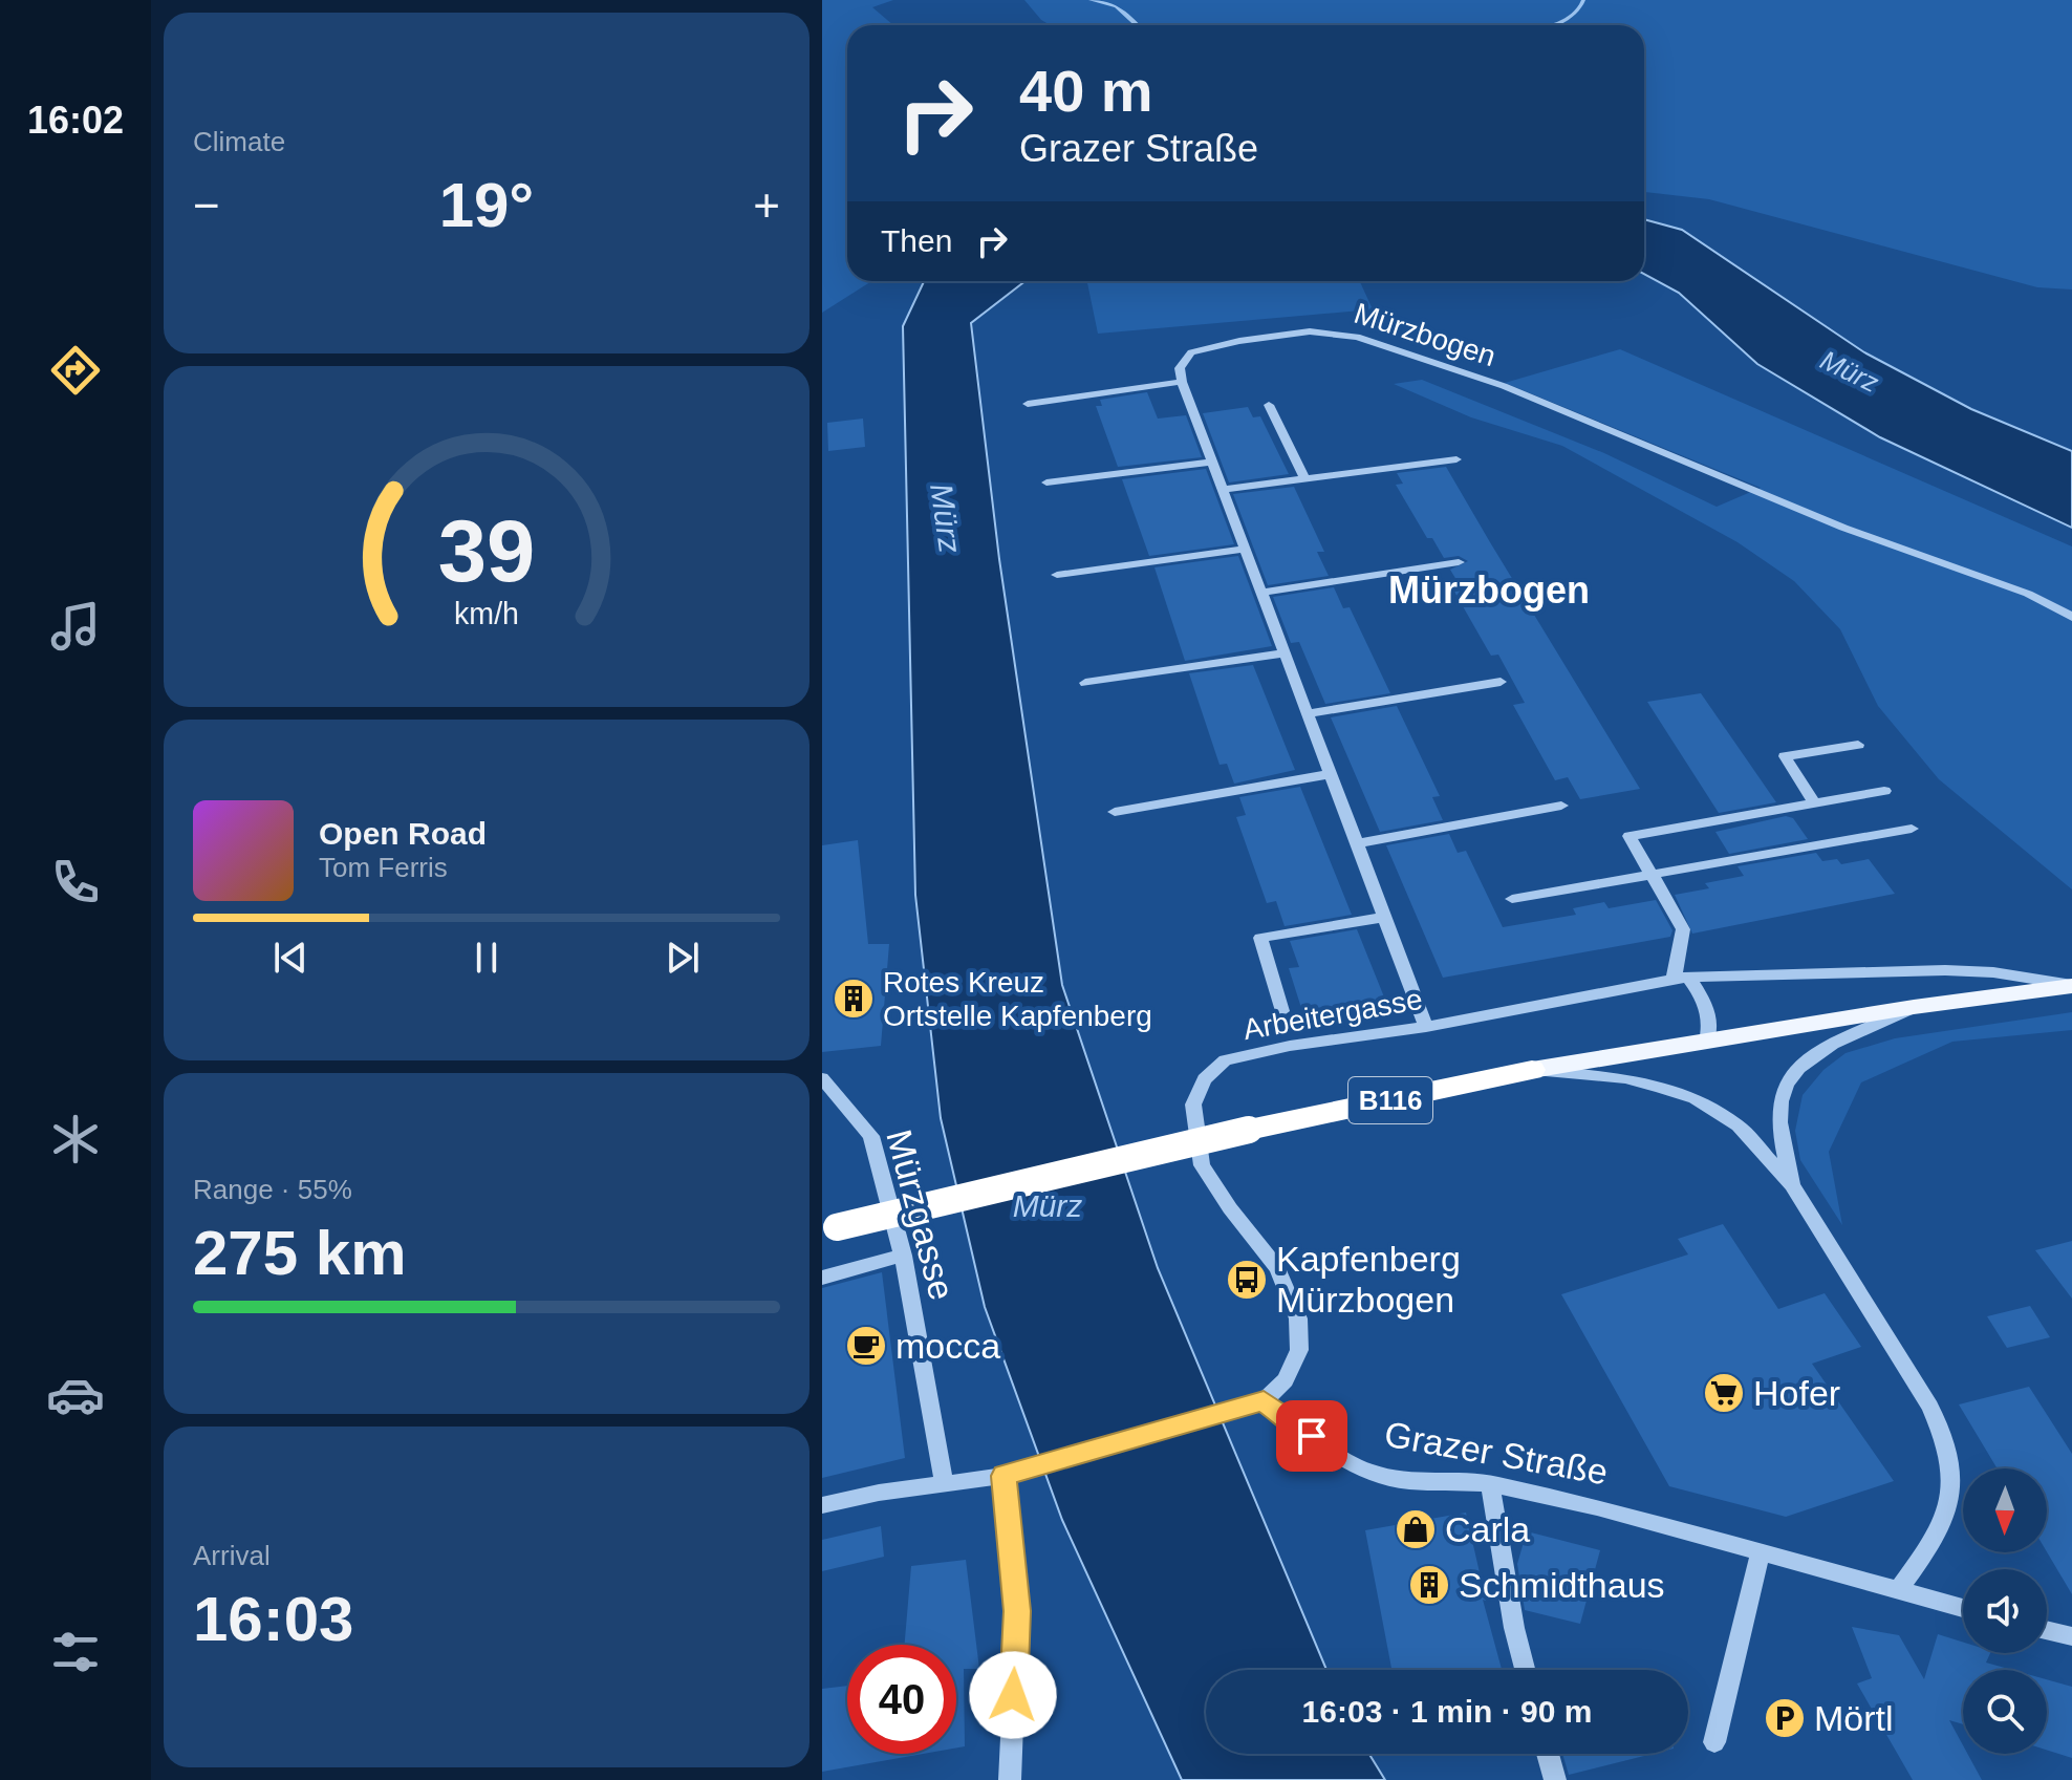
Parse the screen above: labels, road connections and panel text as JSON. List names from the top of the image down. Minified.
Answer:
{"streets":{"highway":["B116"],"street":["Mürzbogen","Arbeitergasse","Mürzgasse","Grazer Straße"]},"crossings":[["Arbeitergasse","B116"],["Arbeitergasse","Grazer Straße"]],"districts":["Mürzbogen"],"water":["Mürz"],"places":{"building":["Rotes Kreuz Ortstelle Kapfenberg","Schmidthaus"],"bus stop":["Kapfenberg Mürzbogen"],"cafe":["mocca"],"supermarket":["Hofer"],"shop":["Carla"],"parking":["Mörtl"]},"north":"bottom","page":{"tabs":"16:02","tile":["Climate",["Range · 55%","275 km"],["Arrival","16:03"]],"turn":["40 m","Grazer Straße"],"heat":["−","19°","+"],"then":"Then","song":["Open Road","Tom Ferris"],"limit":"40","trip":"16:03 · 1 min · 90 m","gauge":["39","km/h"]}}
